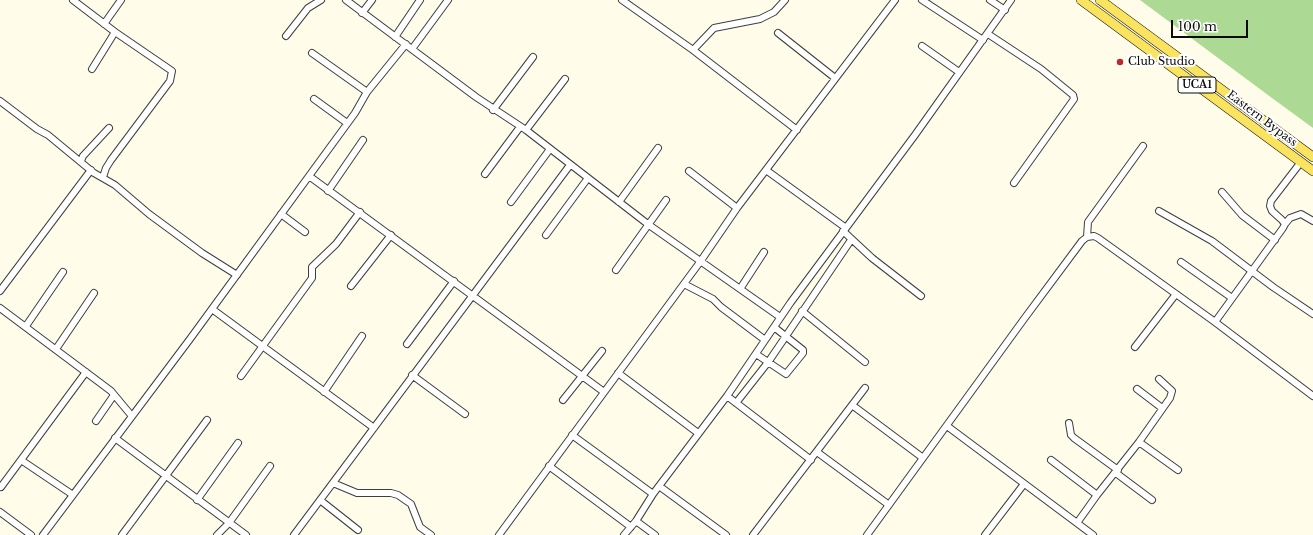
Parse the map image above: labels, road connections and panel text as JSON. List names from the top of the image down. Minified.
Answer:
{"streets":{"main road":["UCA1","Eastern Bypass"]},"places":["Club Studio"],"scale_bar":"100 m"}
